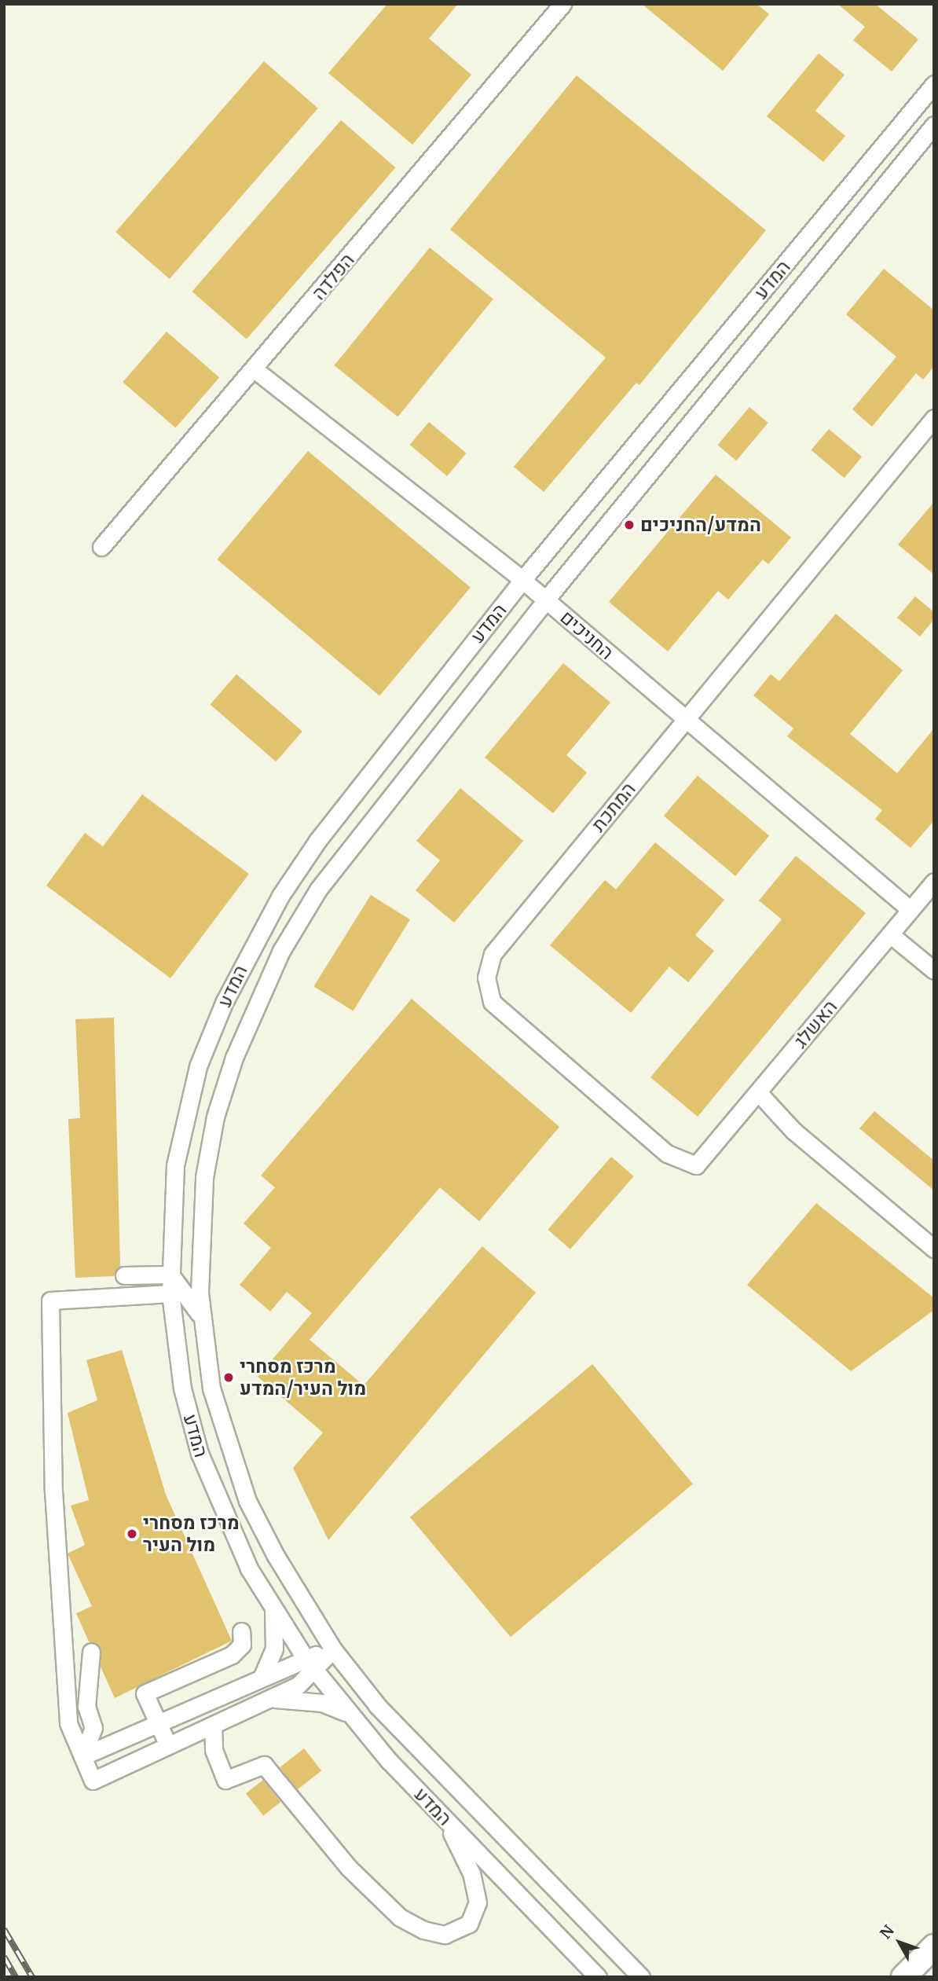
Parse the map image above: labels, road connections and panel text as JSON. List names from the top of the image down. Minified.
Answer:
{"streets":{"street":["הפלדה","המדע","החניכים","המתכת","האשלג"]},"crossings":[["הפלדה","החניכים"],["המדע","החניכים"],["החניכים","המתכת"],["החניכים","האשלג"],["המתכת","האשלג"]],"places":["המדע/החניכים","מרכז מסחרי מול העיר/המדע","מרכז מסחרי מול העיר"],"north":"top left"}
